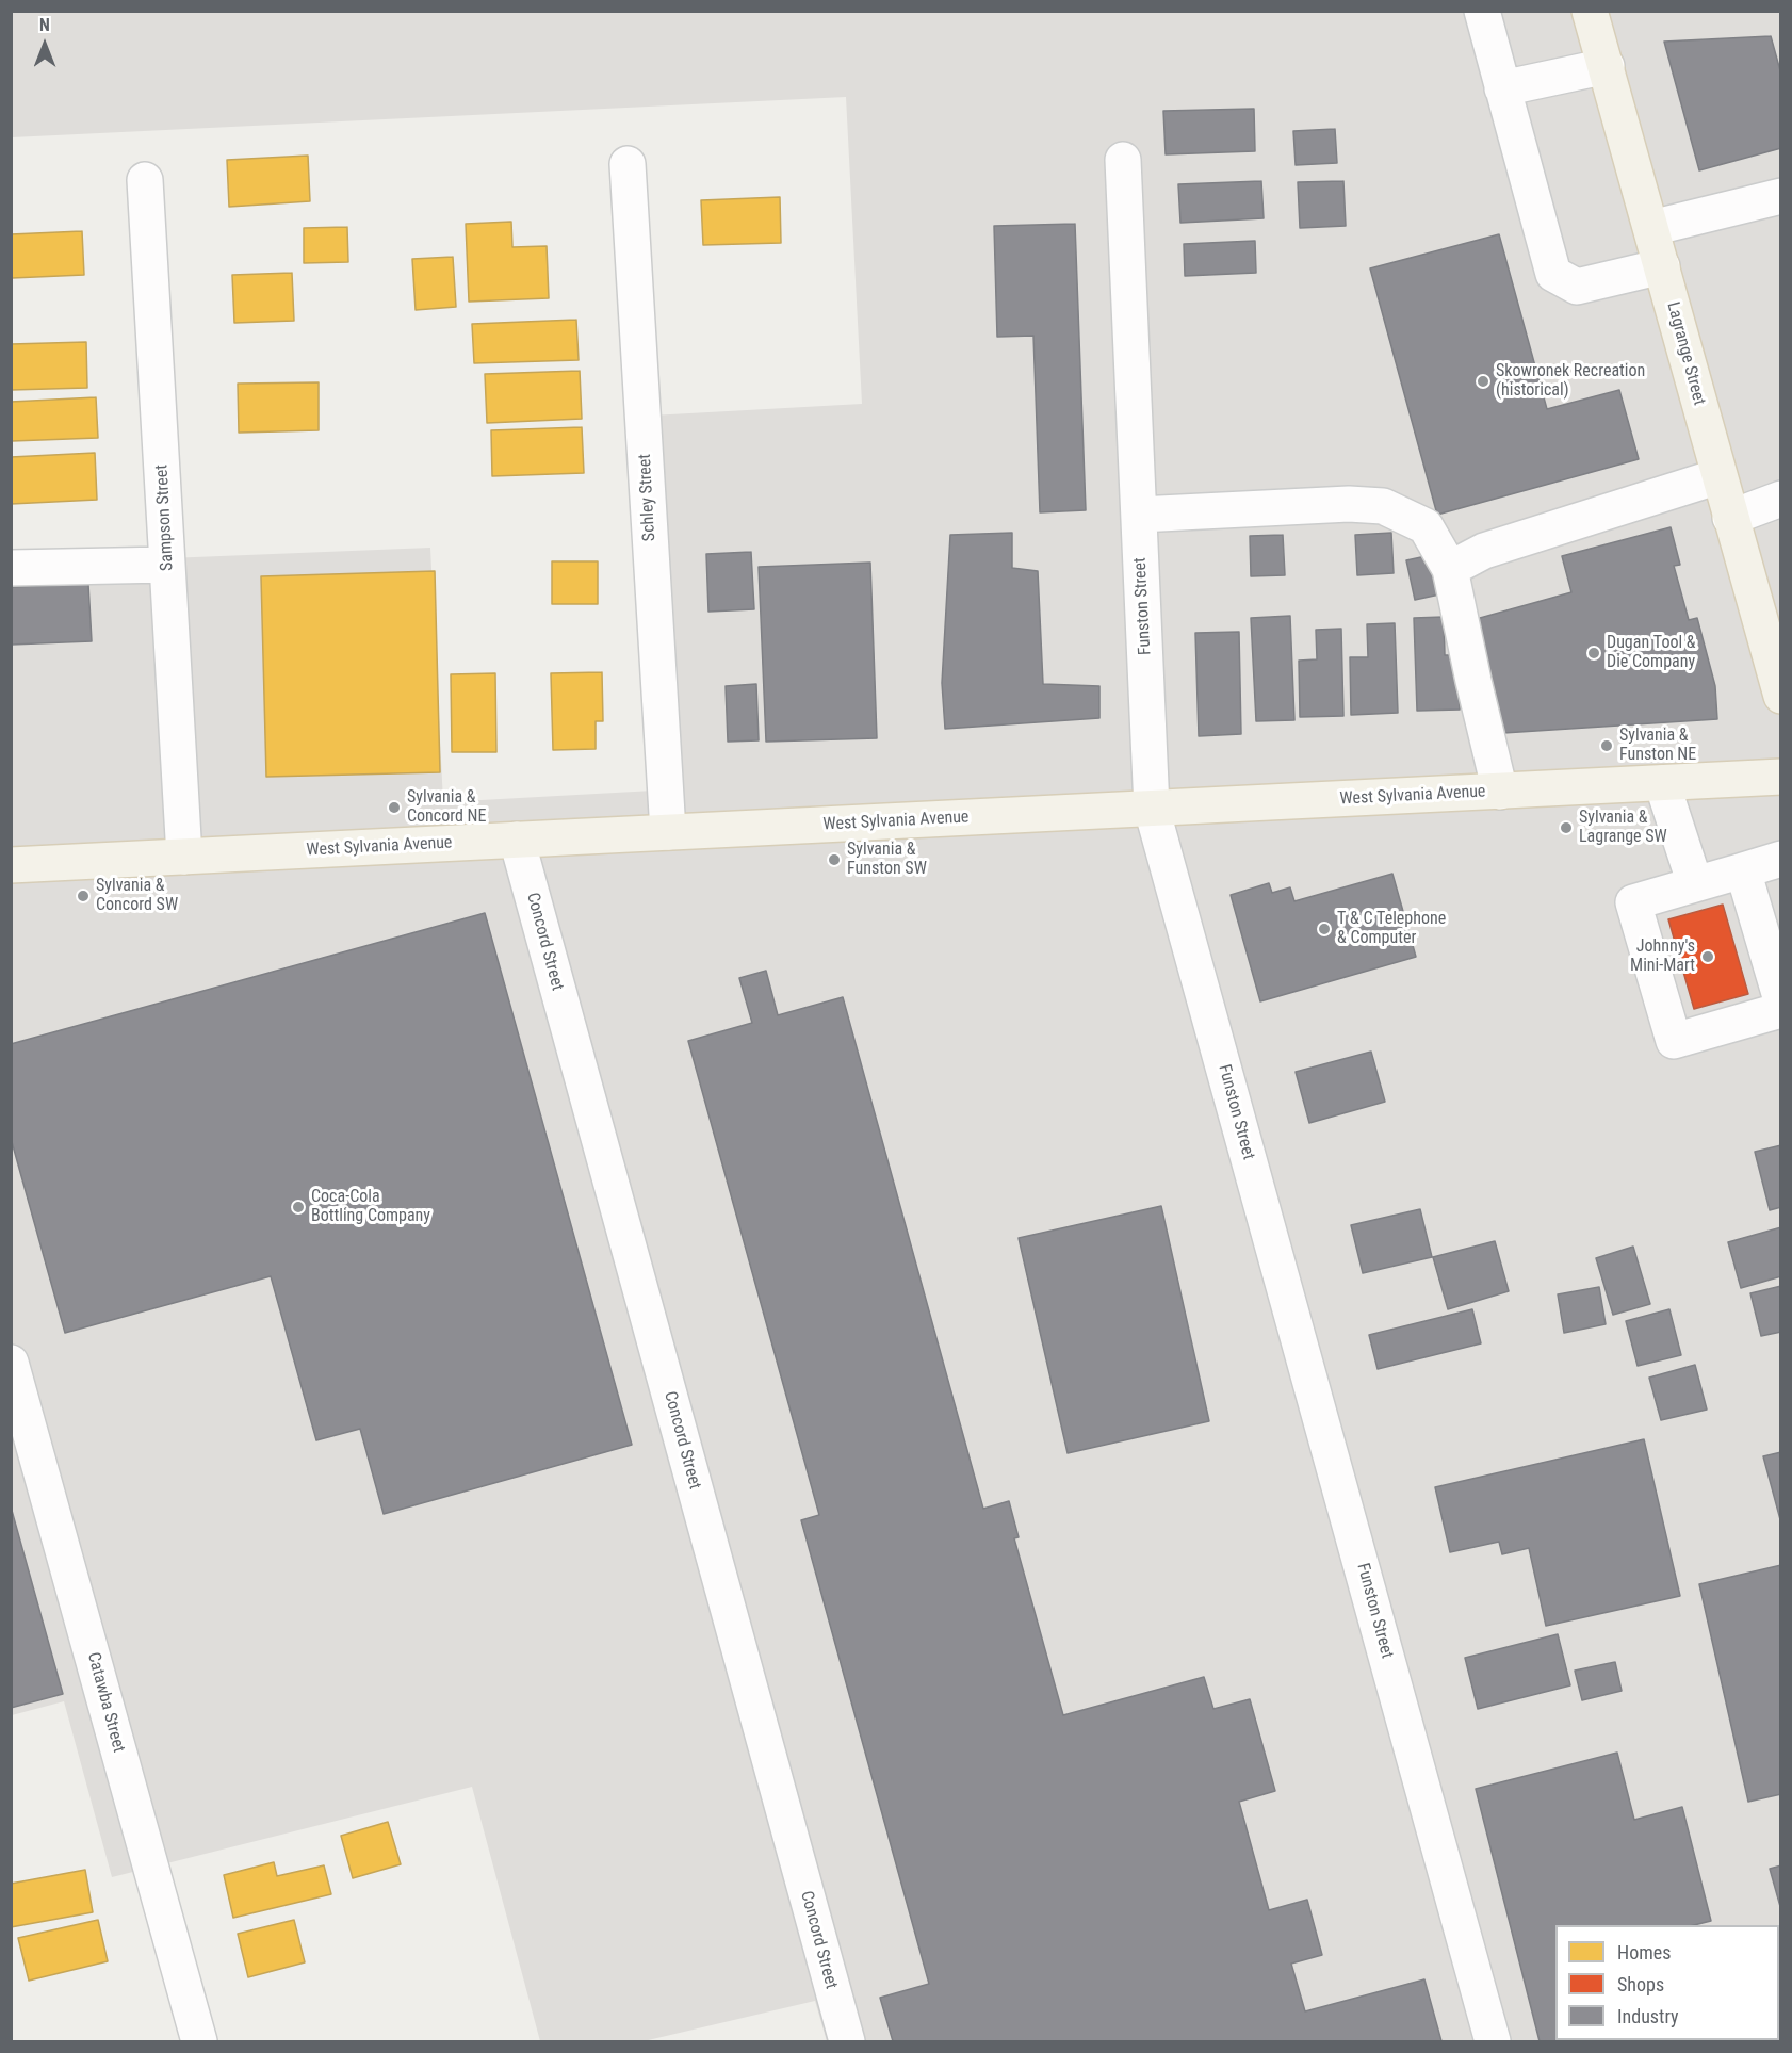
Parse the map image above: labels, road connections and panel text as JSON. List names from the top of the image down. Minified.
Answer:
{"streets":{"main road":["Lagrange Street","West Sylvania Avenue"],"street":["Schley Street","Sampson Street","Funston Street","Concord Street","Catawba Street"]},"crossings":[["Schley Street","West Sylvania Avenue"],["Sampson Street","West Sylvania Avenue"],["Funston Street","West Sylvania Avenue"],["West Sylvania Avenue","Concord Street"]],"places":["Skowronek Recreation (historical)","Dugan Tool & Die Company","Sylvania & Funston NE","Sylvania & Concord NE","Sylvania & Lagrange SW","Sylvania & Funston SW","Sylvania & Concord SW","T & C Telephone & Computer","Johnny's Mini-Mart","Coca-Cola Bottling Company"],"legend":["Homes","Shops","Industry"],"north":"top"}
